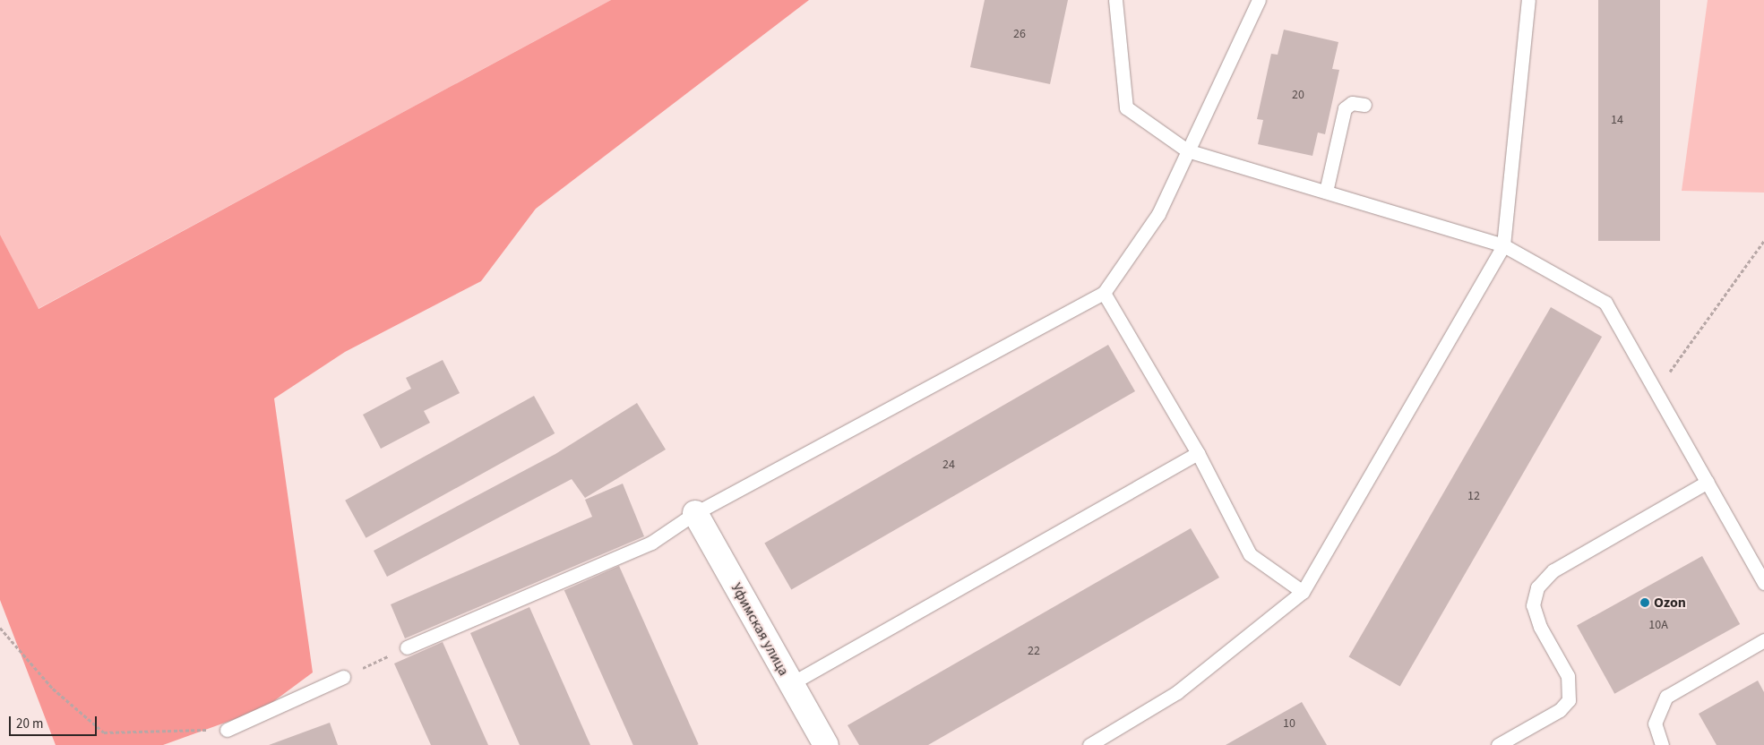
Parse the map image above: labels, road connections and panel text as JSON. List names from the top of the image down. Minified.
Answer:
{"streets":{"street":["Уфимская улица"]},"places":["Ozon"],"house_numbers":["26","20","14","24","12","10А","22","10"],"scale_bar":"20 m"}
